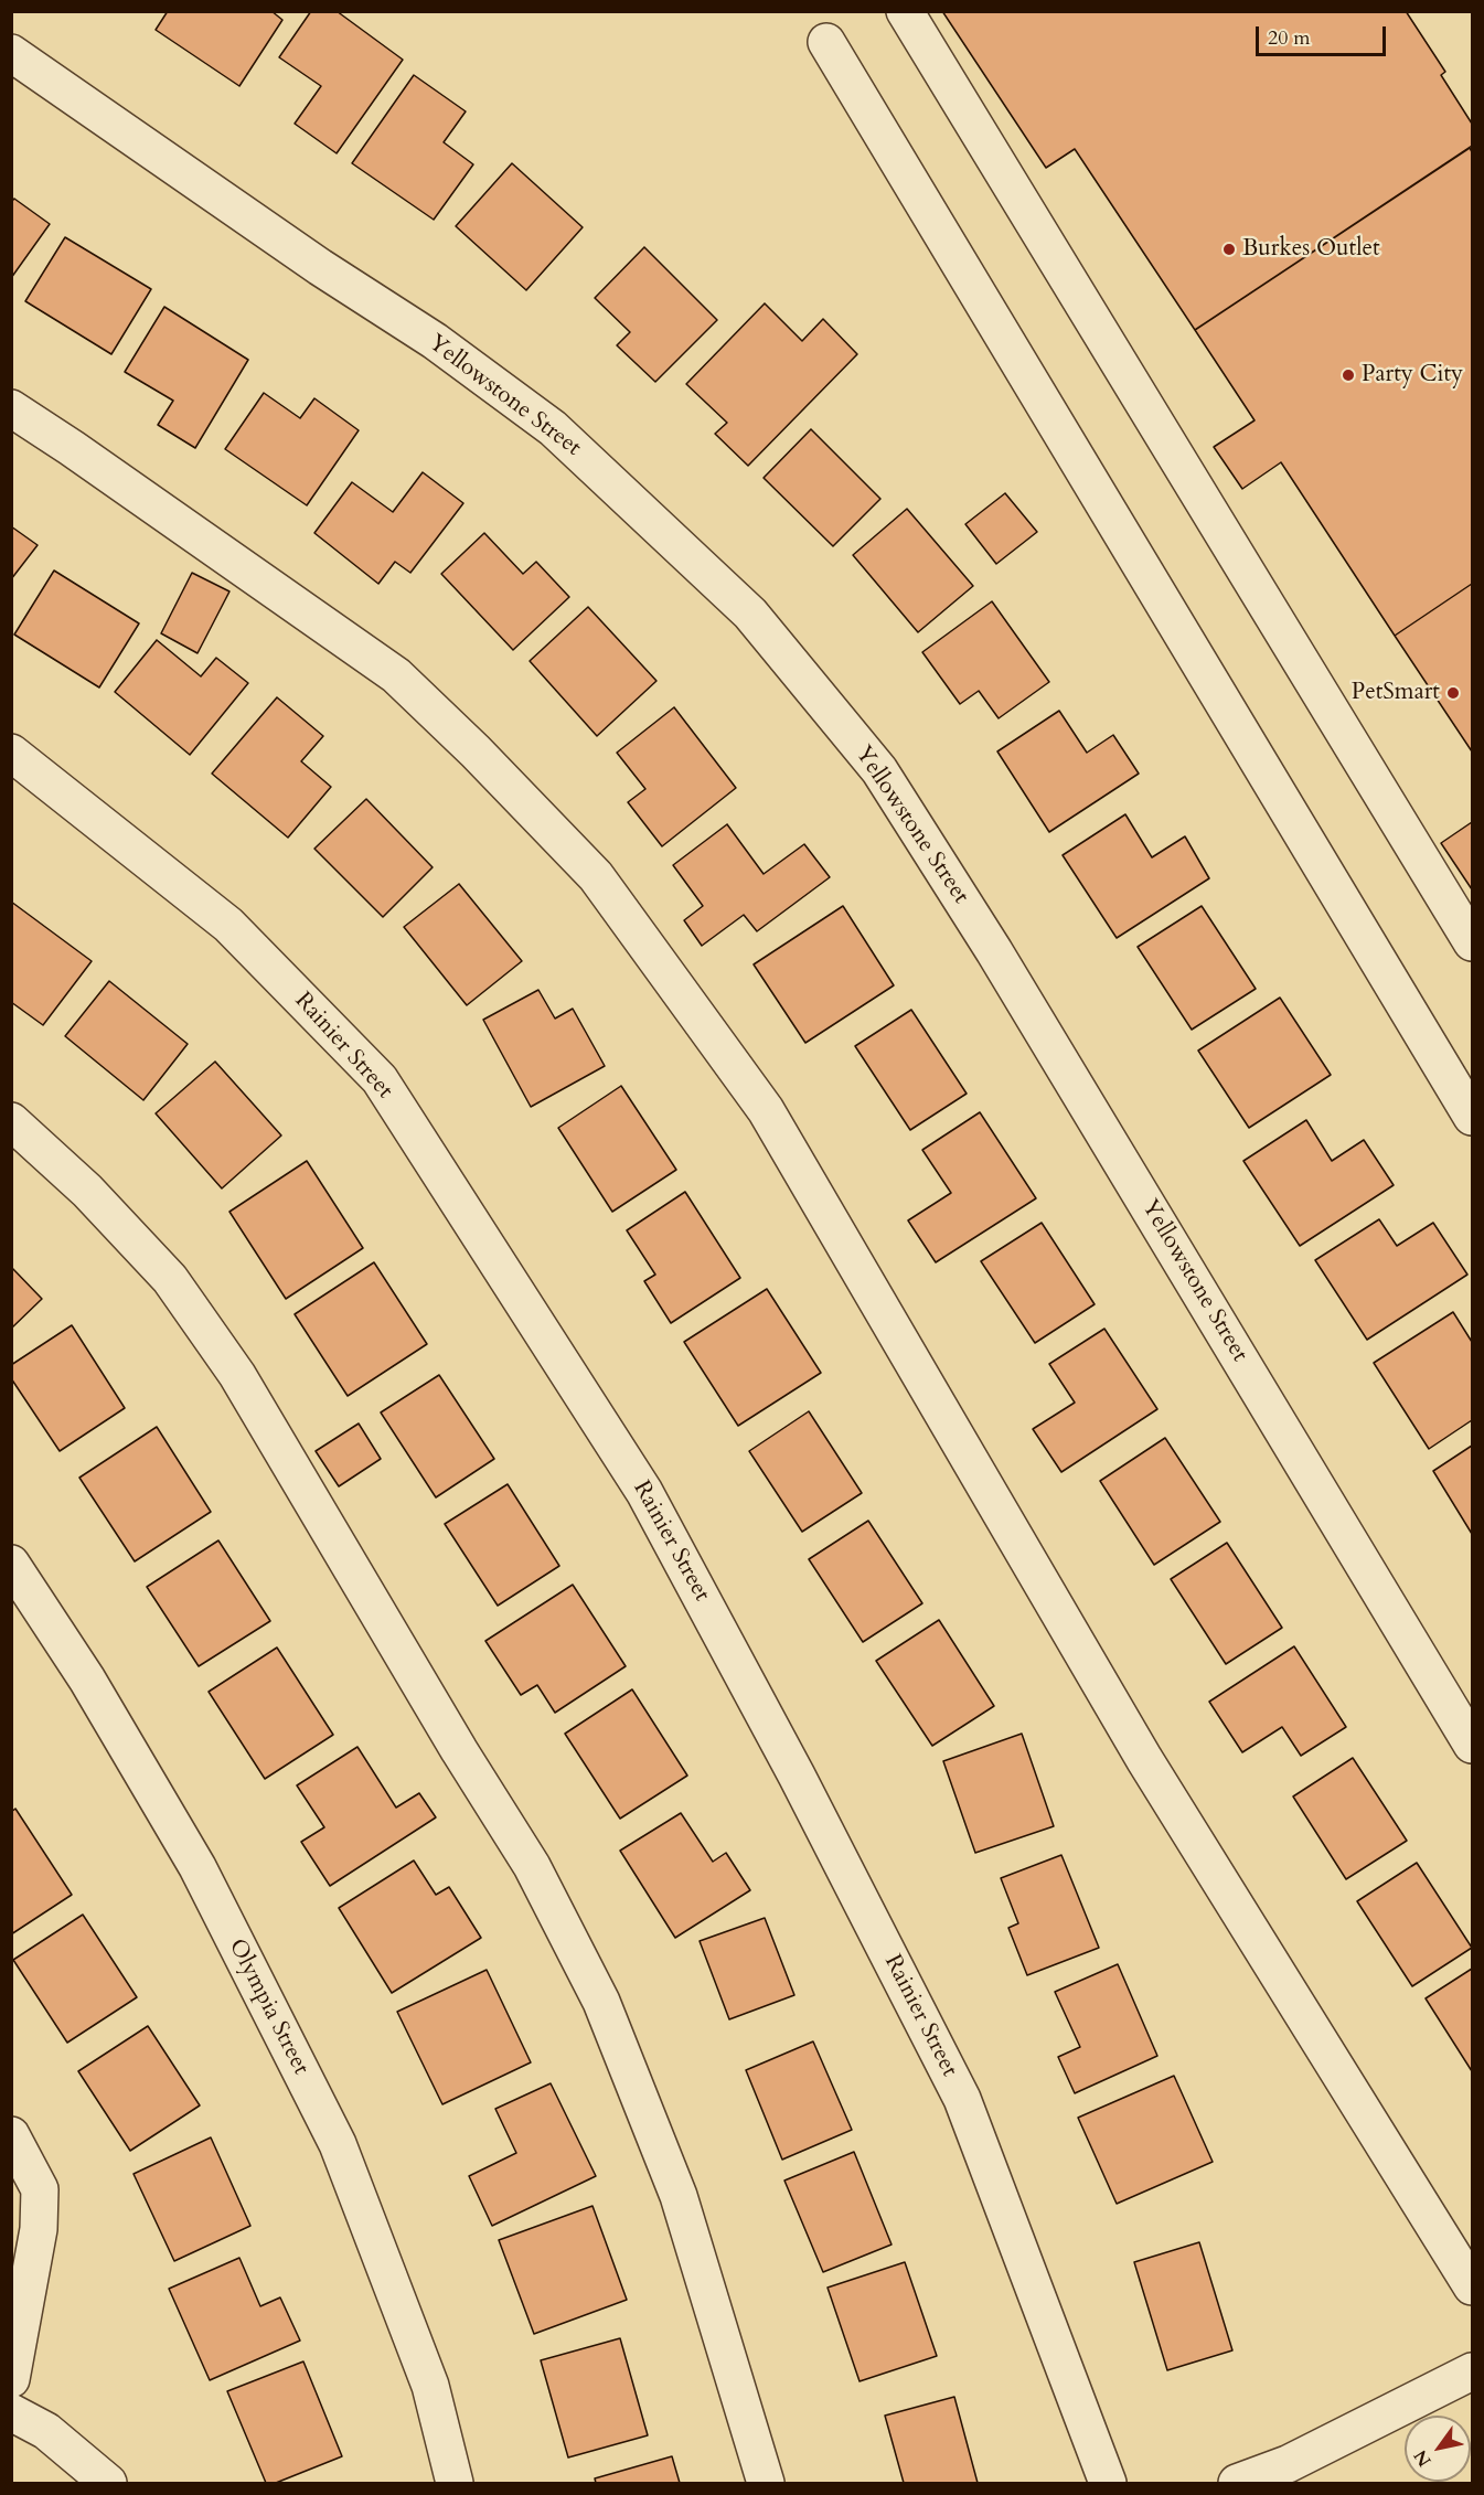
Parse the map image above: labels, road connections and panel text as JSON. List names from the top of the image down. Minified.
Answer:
{"streets":{"street":["Yellowstone Street","Rainier Street","Olympia Street"]},"places":["Burkes Outlet","Party City","PetSmart"],"scale_bar":"20 m","north":"bottom left"}
